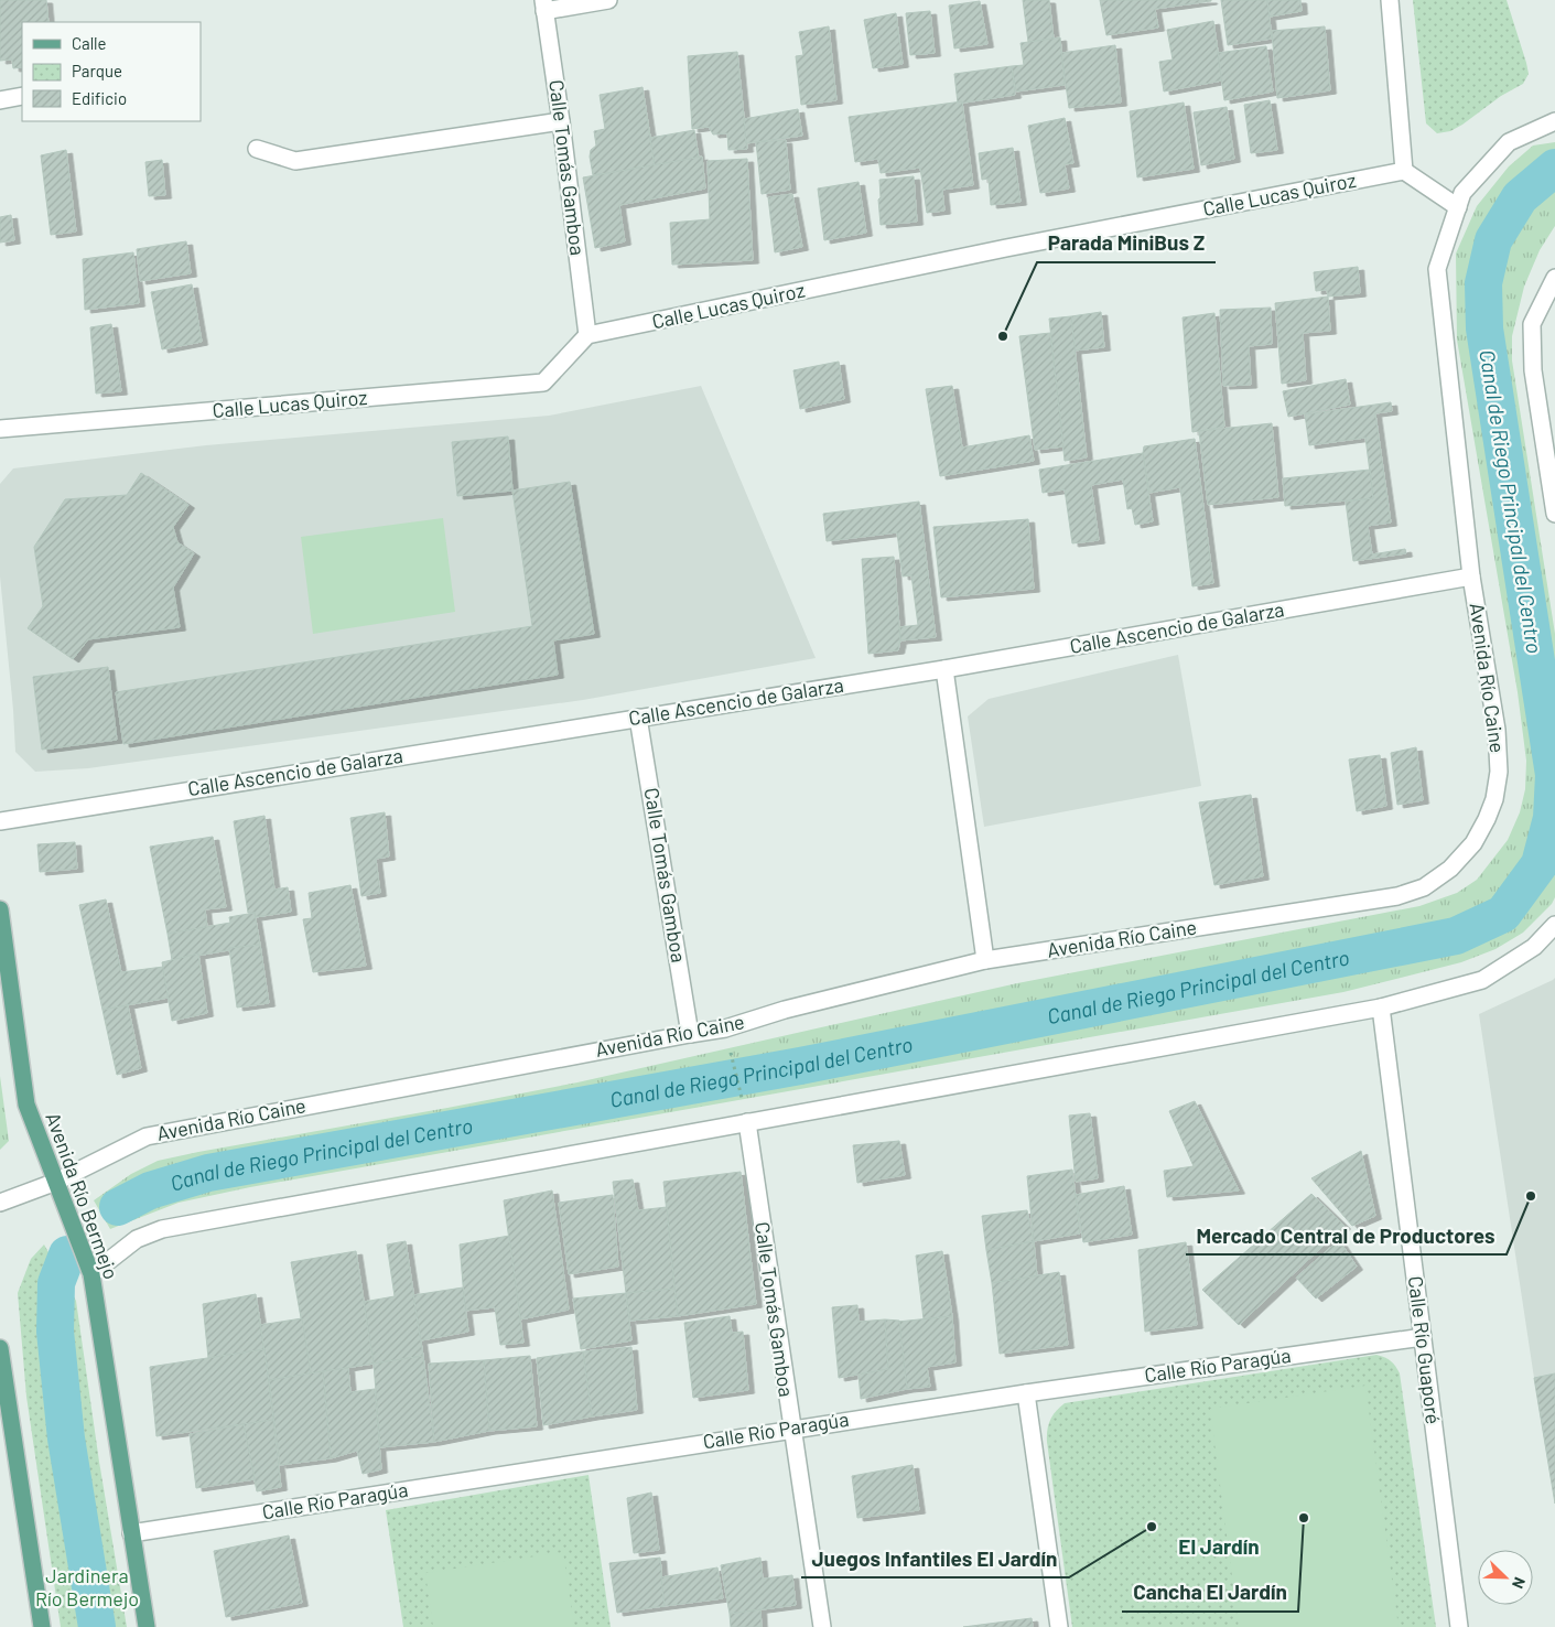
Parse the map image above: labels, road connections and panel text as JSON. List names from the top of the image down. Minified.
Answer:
{"streets":{"main road":["Avenida Río Bermejo"],"street":["Calle Tomás Gamboa","Calle Lucas Quiroz","Calle Ascencio de Galarza","Avenida Río Caine","Calle Río Guaporé","Calle Río Paragúa"]},"crossings":[["Calle Tomás Gamboa","Calle Lucas Quiroz"],["Calle Tomás Gamboa","Calle Ascencio de Galarza"],["Calle Tomás Gamboa","Avenida Río Caine"],["Calle Tomás Gamboa","Calle Río Paragúa"],["Calle Ascencio de Galarza","Avenida Río Caine"],["Avenida Río Caine","Avenida Río Bermejo"],["Avenida Río Bermejo","Calle Río Paragúa"],["Calle Río Guaporé","Calle Río Paragúa"]],"districts":["El Jardín"],"water":["Canal de Riego Principal del Centro"],"parks":["Jardinera Río Bermejo"],"places":["Parada MiniBus Z","Mercado Central de Productores","Cancha El Jardín","Juegos Infantiles El Jardín"],"legend":["Calle","Parque","Edificio"],"north":"bottom right"}
